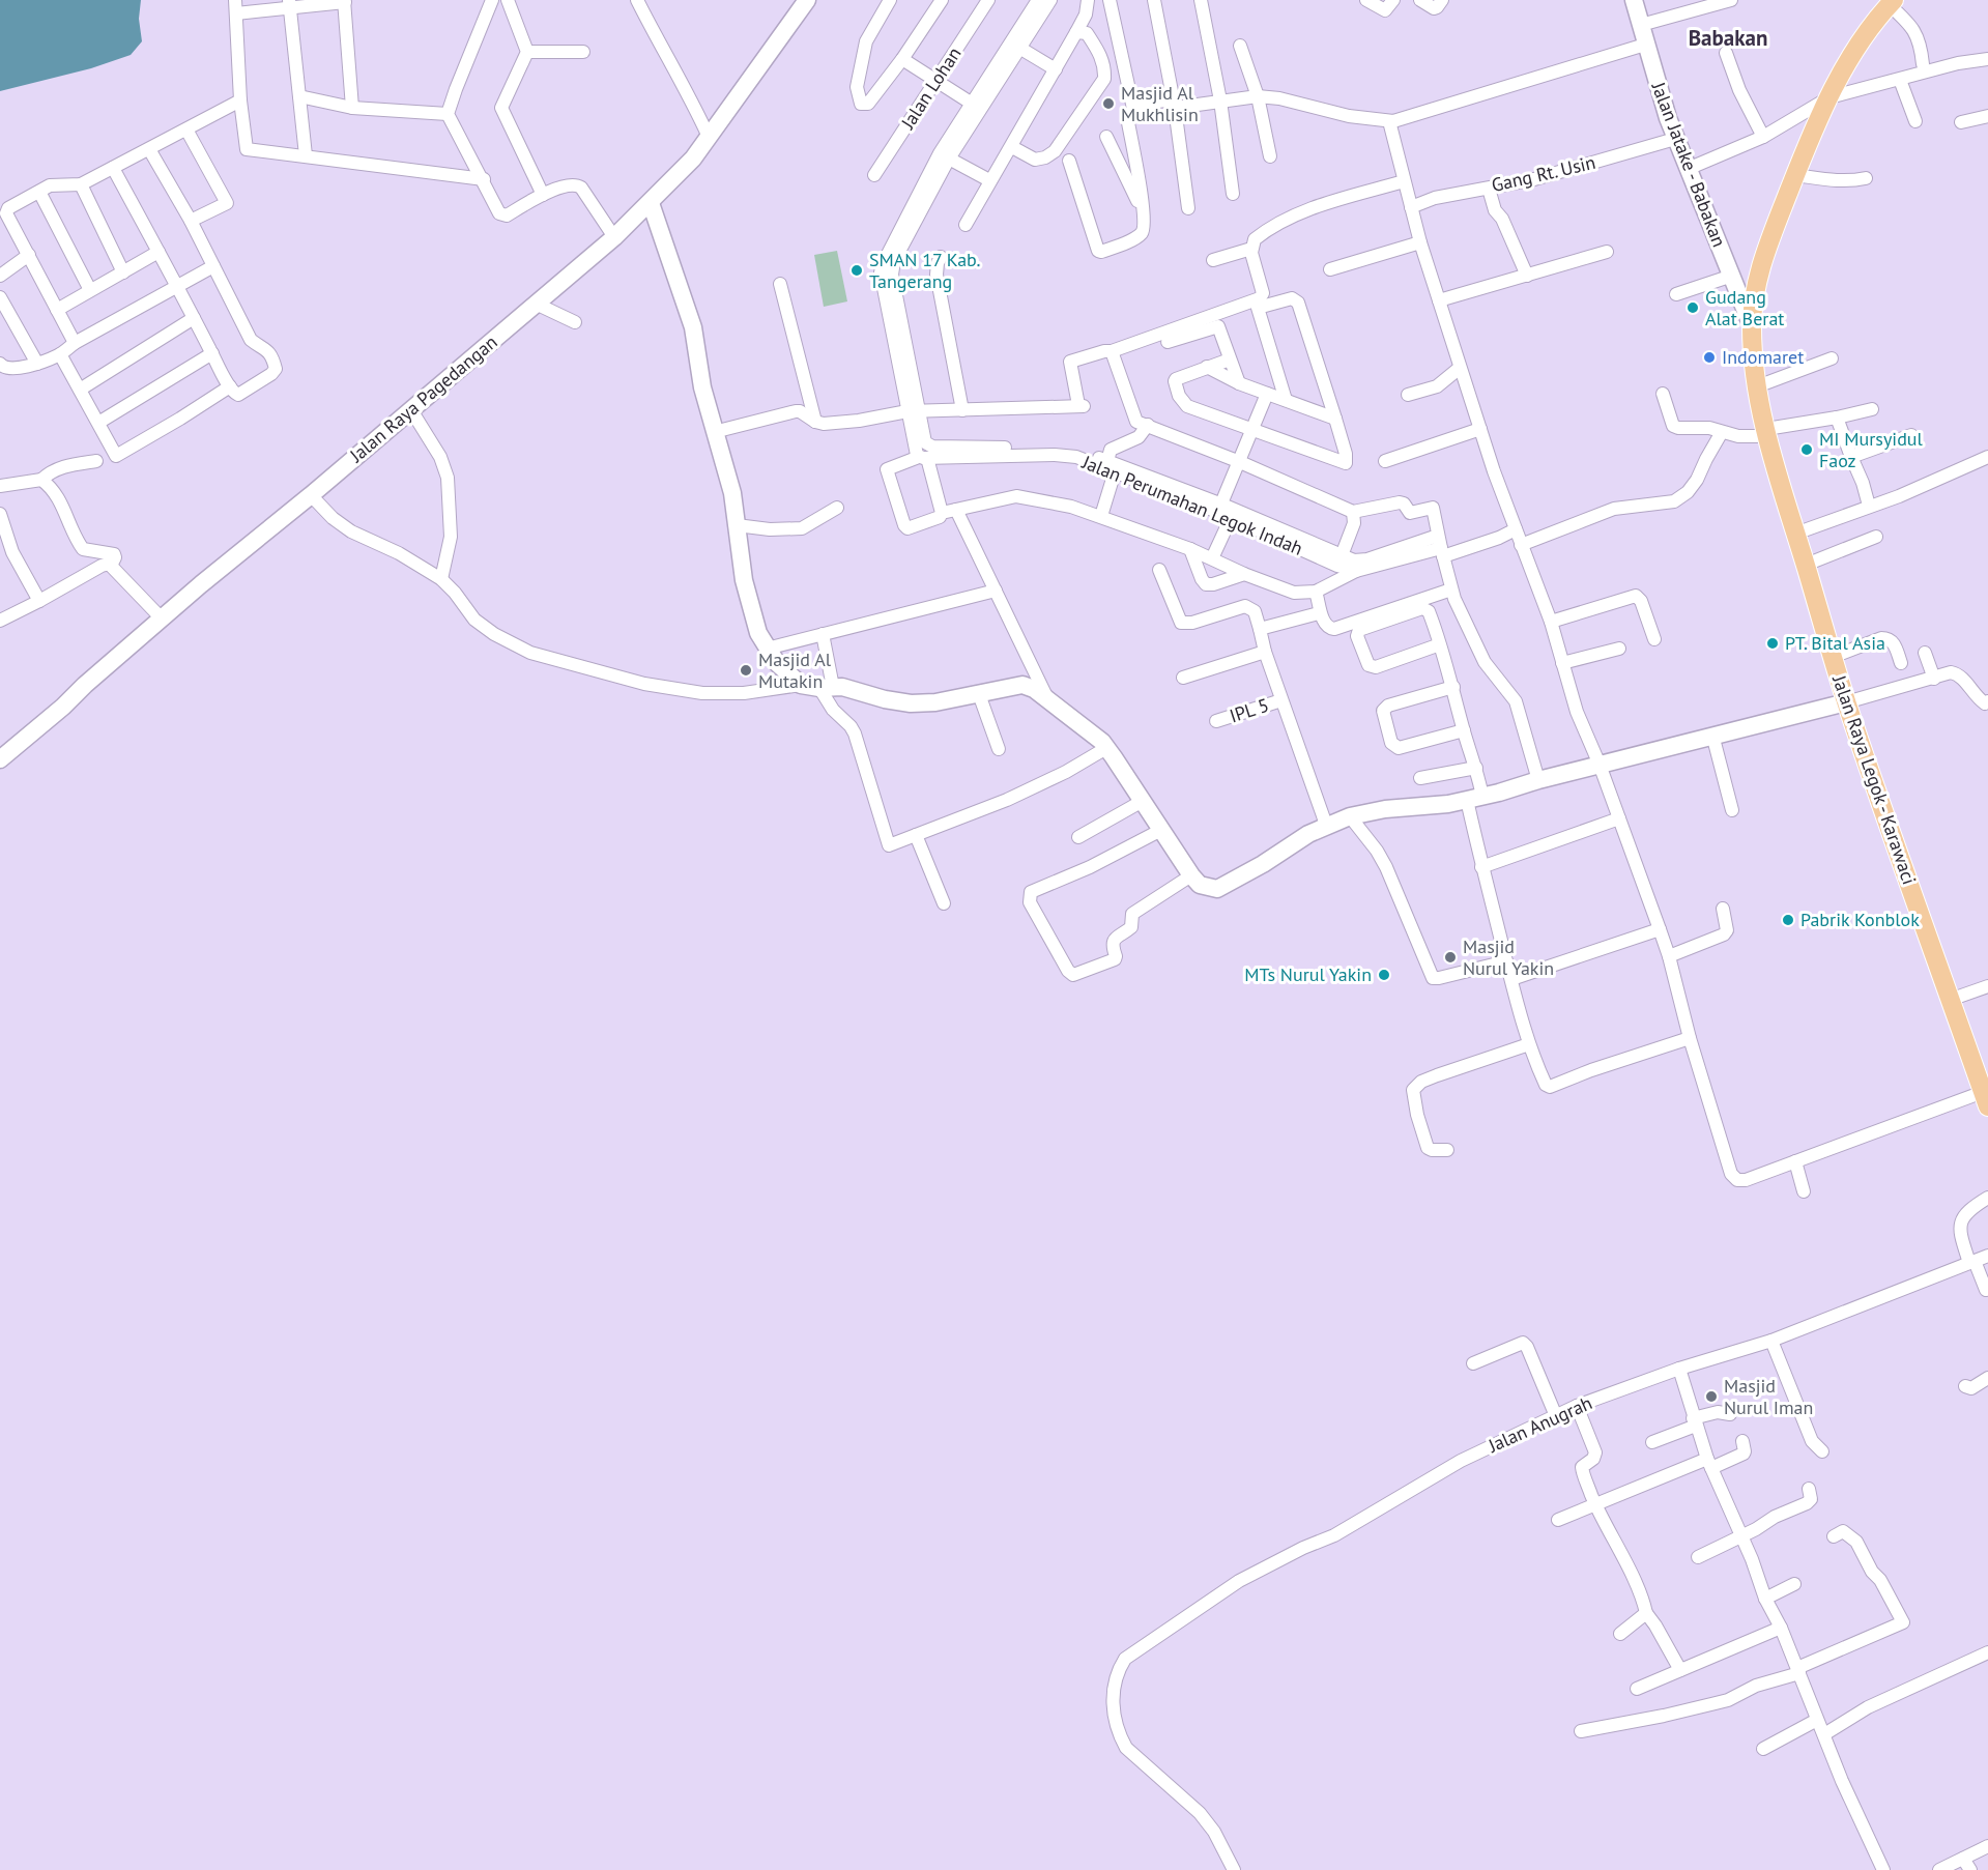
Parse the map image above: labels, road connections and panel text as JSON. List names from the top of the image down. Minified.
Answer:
{"streets":{"main road":["Jalan Raya Legok - Karawaci"],"street":["Jalan Lohan","Jalan Jatake - Babakan","Gang Rt. Usin","Jalan Raya Pagedangan","Jalan Perumahan Legok Indah","IPL 5","Jalan Anugrah"]},"crossings":[["Jalan Jatake - Babakan","Gang Rt. Usin"],["Jalan Jatake - Babakan","Jalan Raya Legok - Karawaci"]],"districts":["Babakan"],"places":["Masjid Al Mukhlisin","SMAN 17 Kab. Tangerang","Gudang Alat Berat","Indomaret","MI Mursyidul Faoz","PT. Bital Asia","Masjid Al Mutakin","Pabrik Konblok","Masjid Nurul Yakin","MTs Nurul Yakin","Masjid Nurul Iman"]}
